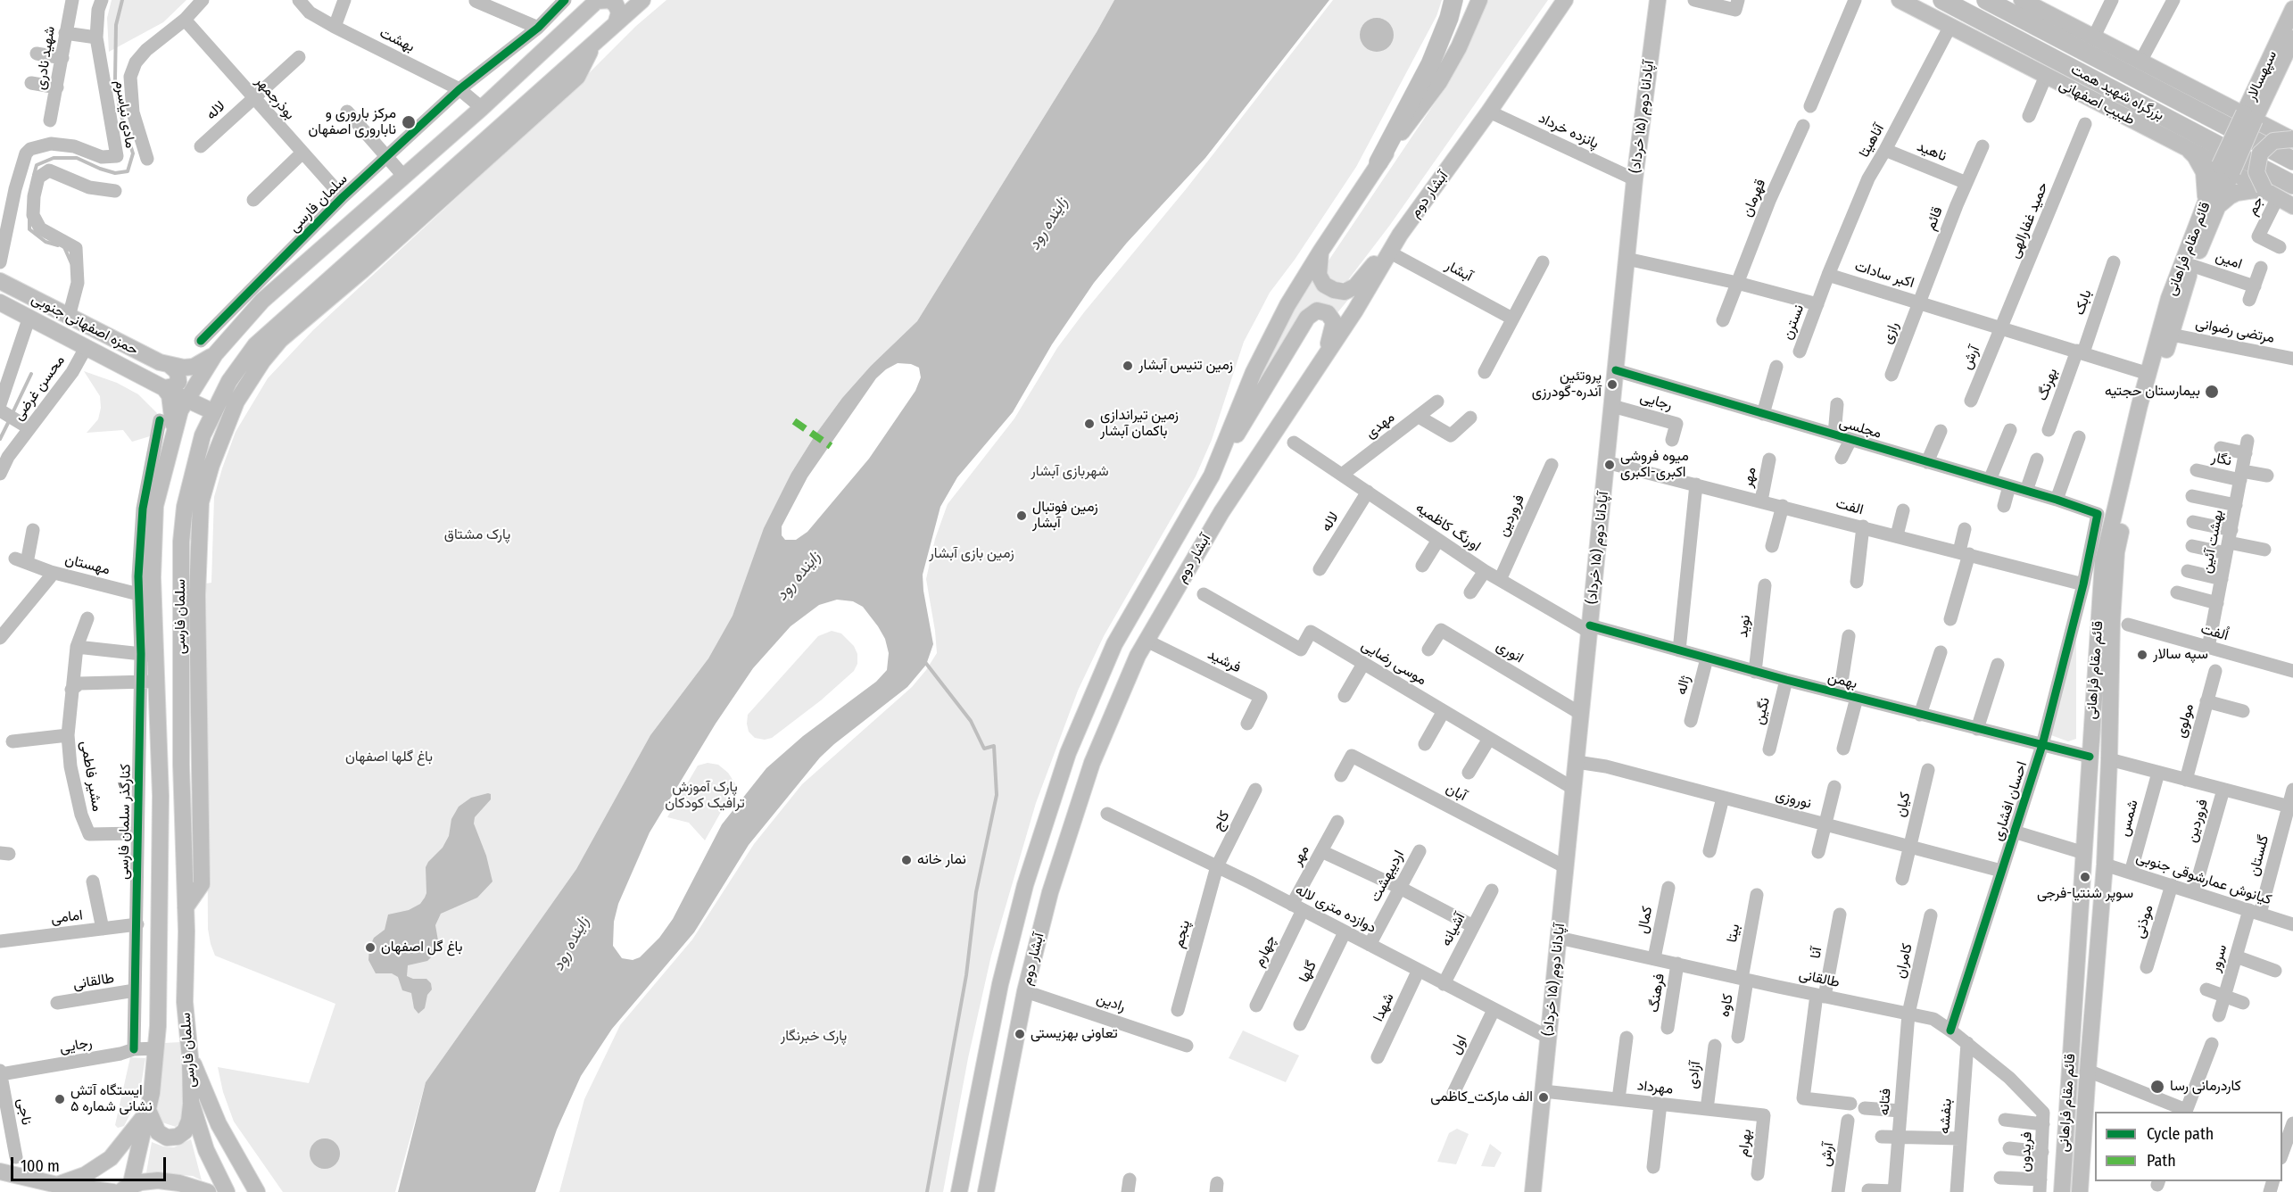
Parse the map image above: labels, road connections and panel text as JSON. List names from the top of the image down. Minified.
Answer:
{"streets":{"highway":["بزرگراه شهید همت"],"main road":["سپهسالار","طبیب اصفهانی","آپادانا دوم (۱۵ خرداد)","آبشار دوم","سلمان فارسی","قائم مقام فراهانی","حمزه اصفهانی جنوبی"],"street":["بهشت","شهید نادری","بوذرجمهر","لاله","مادی نیاسرم","پانزده خرداد","آناهیتا","ناهید","قهرمان","جم","قائم","حمید غفارالهی","امین","آبشار","اکبر سادات","بابک","نسترن","مرتضی رضوانی","رازی","آرش","بهرنگ","محسن غرضی","رجایی","مهدی","مجلسی","نگار","مهر","الفت","فروردین","اورنگ کاظمیه","بهشت آئین","مهستان","نوید","اُلفت","انوری","فرشید","موسی رضایی","بهمن","ژاله","نگین","مولوی","مشیر فاطمی","آبان","نوروزی","احسان افشاری","کیان","شمس","کاج","کنارگذر سلمان فارسی","گلستان","اردیبهشت","کیانوش عمارشوقی جنوبی","دوازده متری لاله","امامی","کمال","موذنی","آشیانه","بیتا","پنجم","چهارم","آنا","سرور","کامران","گلها","طالقانی","فرهنگ","رادین","کاوه","شهدا","اول","آزادی","مهرداد","فتانه","ناجی","بنفشه","بهرام","فریدون"]},"crossings":[["بهشت","سلمان فارسی"],["سپهسالار","قائم مقام فراهانی"],["بوذرجمهر","لاله"],["بوذرجمهر","سلمان فارسی"],["طبیب اصفهانی","آناهیتا"],["طبیب اصفهانی","جم"],["طبیب اصفهانی","قائم مقام فراهانی"],["لاله","اورنگ کاظمیه"],["آپادانا دوم (۱۵ خرداد)","پانزده خرداد"],["آپادانا دوم (۱۵ خرداد)","رجایی"],["آپادانا دوم (۱۵ خرداد)","مجلسی"],["آپادانا دوم (۱۵ خرداد)","الفت"],["آپادانا دوم (۱۵ خرداد)","اورنگ کاظمیه"],["آپادانا دوم (۱۵ خرداد)","انوری"],["آپادانا دوم (۱۵ خرداد)","موسی رضایی"],["آپادانا دوم (۱۵ خرداد)","بهمن"],["آپادانا دوم (۱۵ خرداد)","آبان"],["آپادانا دوم (۱۵ خرداد)","نوروزی"],["آپادانا دوم (۱۵ خرداد)","دوازده متری لاله"],["آپادانا دوم (۱۵ خرداد)","طالقانی"],["آپادانا دوم (۱۵ خرداد)","مهرداد"],["پانزده خرداد","آبشار دوم"],["آناهیتا","ناهید"],["آناهیتا","اکبر سادات"],["ناهید","قائم"],["آبشار دوم","آبشار"],["آبشار دوم","فرشید"],["آبشار دوم","رادین"],["سلمان فارسی","حمزه اصفهانی جنوبی"],["سلمان فارسی","رجایی"],["سلمان فارسی","مهستان"],["سلمان فارسی","کنارگذر سلمان فارسی"],["قائم","اکبر سادات"],["قائم","رازی"],["حمید غفارالهی","اکبر سادات"],["حمید غفارالهی","آرش"],["قائم مقام فراهانی","امین"],["قائم مقام فراهانی","اکبر سادات"],["قائم مقام فراهانی","مرتضی رضوانی"],["قائم مقام فراهانی","بهمن"],["قائم مقام فراهانی","کیانوش عمارشوقی جنوبی"],["اکبر سادات","بابک"],["اکبر سادات","رازی"],["اکبر سادات","آرش"],["اکبر سادات","بهرنگ"],["بابک","بهرنگ"],["حمزه اصفهانی جنوبی","محسن غرضی"],["رجایی","کنارگذر سلمان فارسی"],["رجایی","ناجی"],["مهدی","اورنگ کاظمیه"],["مجلسی","احسان افشاری"],["نگار","بهشت آئین"],["مهر","الفت"],["مهر","دوازده متری لاله"],["مهر","چهارم"],["الفت","احسان افشاری"],["فروردین","اورنگ کاظمیه"],["فروردین","کیانوش عمارشوقی جنوبی"],["اورنگ کاظمیه","بهمن"],["بهشت آئین","اُلفت"],["نوید","بهمن"],["بهمن","ژاله"],["بهمن","نگین"],["بهمن","احسان افشاری"],["مشیر فاطمی","کنارگذر سلمان فارسی"],["نوروزی","احسان افشاری"],["نوروزی","کیان"],["احسان افشاری","طالقانی"],["شمس","کیانوش عمارشوقی جنوبی"],["کاج","دوازده متری لاله"],["کاج","پنجم"],["کنارگذر سلمان فارسی","امامی"],["کنارگذر سلمان فارسی","طالقانی"],["گلستان","کیانوش عمارشوقی جنوبی"],["گلستان","سرور"],["اردیبهشت","دوازده متری لاله"],["کیانوش عمارشوقی جنوبی","موذنی"],["کیانوش عمارشوقی جنوبی","سرور"],["دوازده متری لاله","آشیانه"],["دوازده متری لاله","پنجم"],["دوازده متری لاله","چهارم"],["دوازده متری لاله","گلها"],["دوازده متری لاله","شهدا"],["دوازده متری لاله","اول"],["کمال","طالقانی"],["بیتا","طالقانی"],["بیتا","کاوه"],["آنا","طالقانی"],["کامران","طالقانی"],["کامران","فتانه"],["طالقانی","فرهنگ"],["طالقانی","کاوه"],["طالقانی","فتانه"],["طالقانی","بنفشه"],["طالقانی","فریدون"],["آزادی","مهرداد"],["مهرداد","بهرام"]],"water":["زاینده رود"],"parks":["شهربازی آبشار","پارک مشتاق","زمین بازی آبشار","باغ گلها اصفهان","پارک آموزش ترافیک کودکان","پارک خبرنگار"],"places":["مرکز باروری و ناباروری اصفهان","زمین تنیس آبشار","پروتئین آندره-گودرزی","بیمارستان حجتیه","زمین تیراندازی باکمان آبشار","میوه فروشی اکبری-اکبری","زمین فوتبال آبشار","سپه سالار","نمار خانه","سوپر شنتیا-فرجی","باغ گل اصفهان","تعاونی بهزیستی","کاردرمانی رسا","الف مارکت_کاظمی","ایستگاه آتش نشانی شماره ۵"],"legend":["Cycle path","Path"],"scale_bar":"100 m"}
